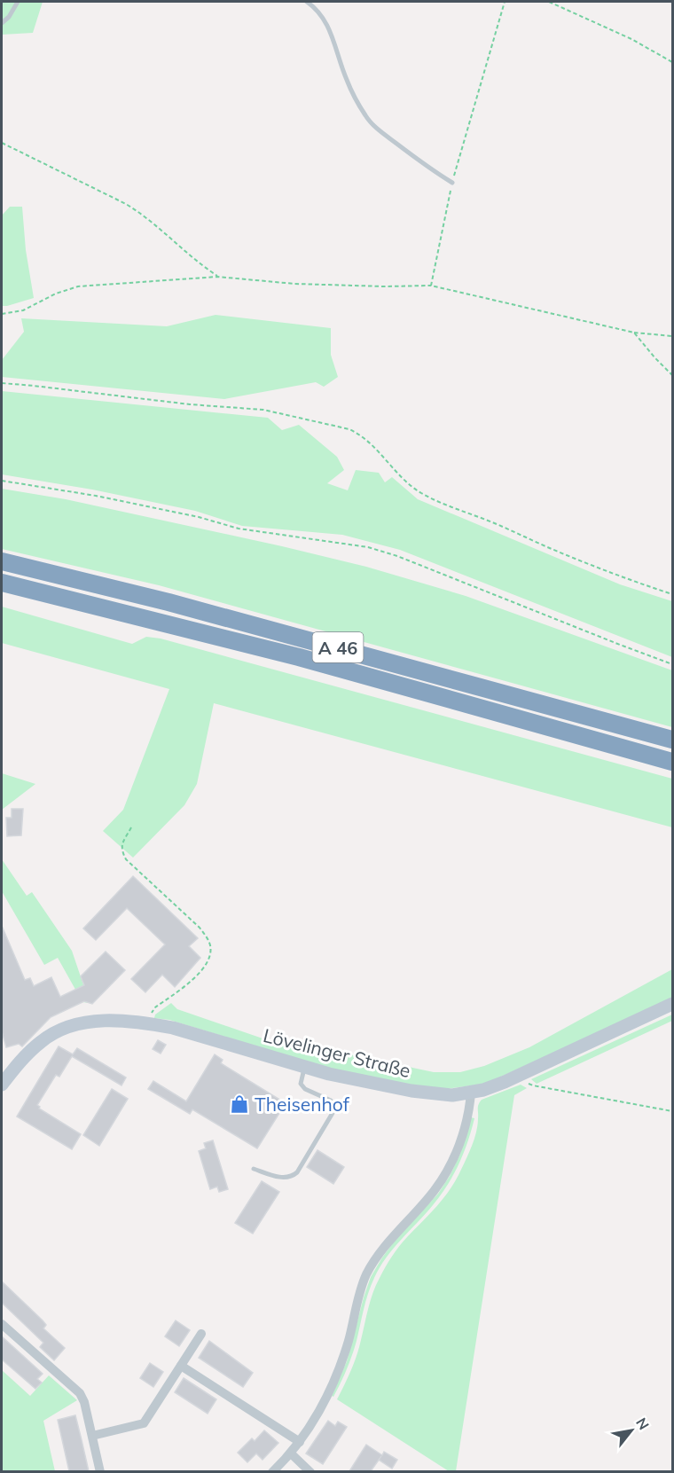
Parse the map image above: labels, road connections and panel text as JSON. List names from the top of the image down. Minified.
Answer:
{"streets":{"highway":["A 46"],"street":["Lövelinger Straße"]},"places":{"shop":["Theisenhof"]},"north":"top right"}
